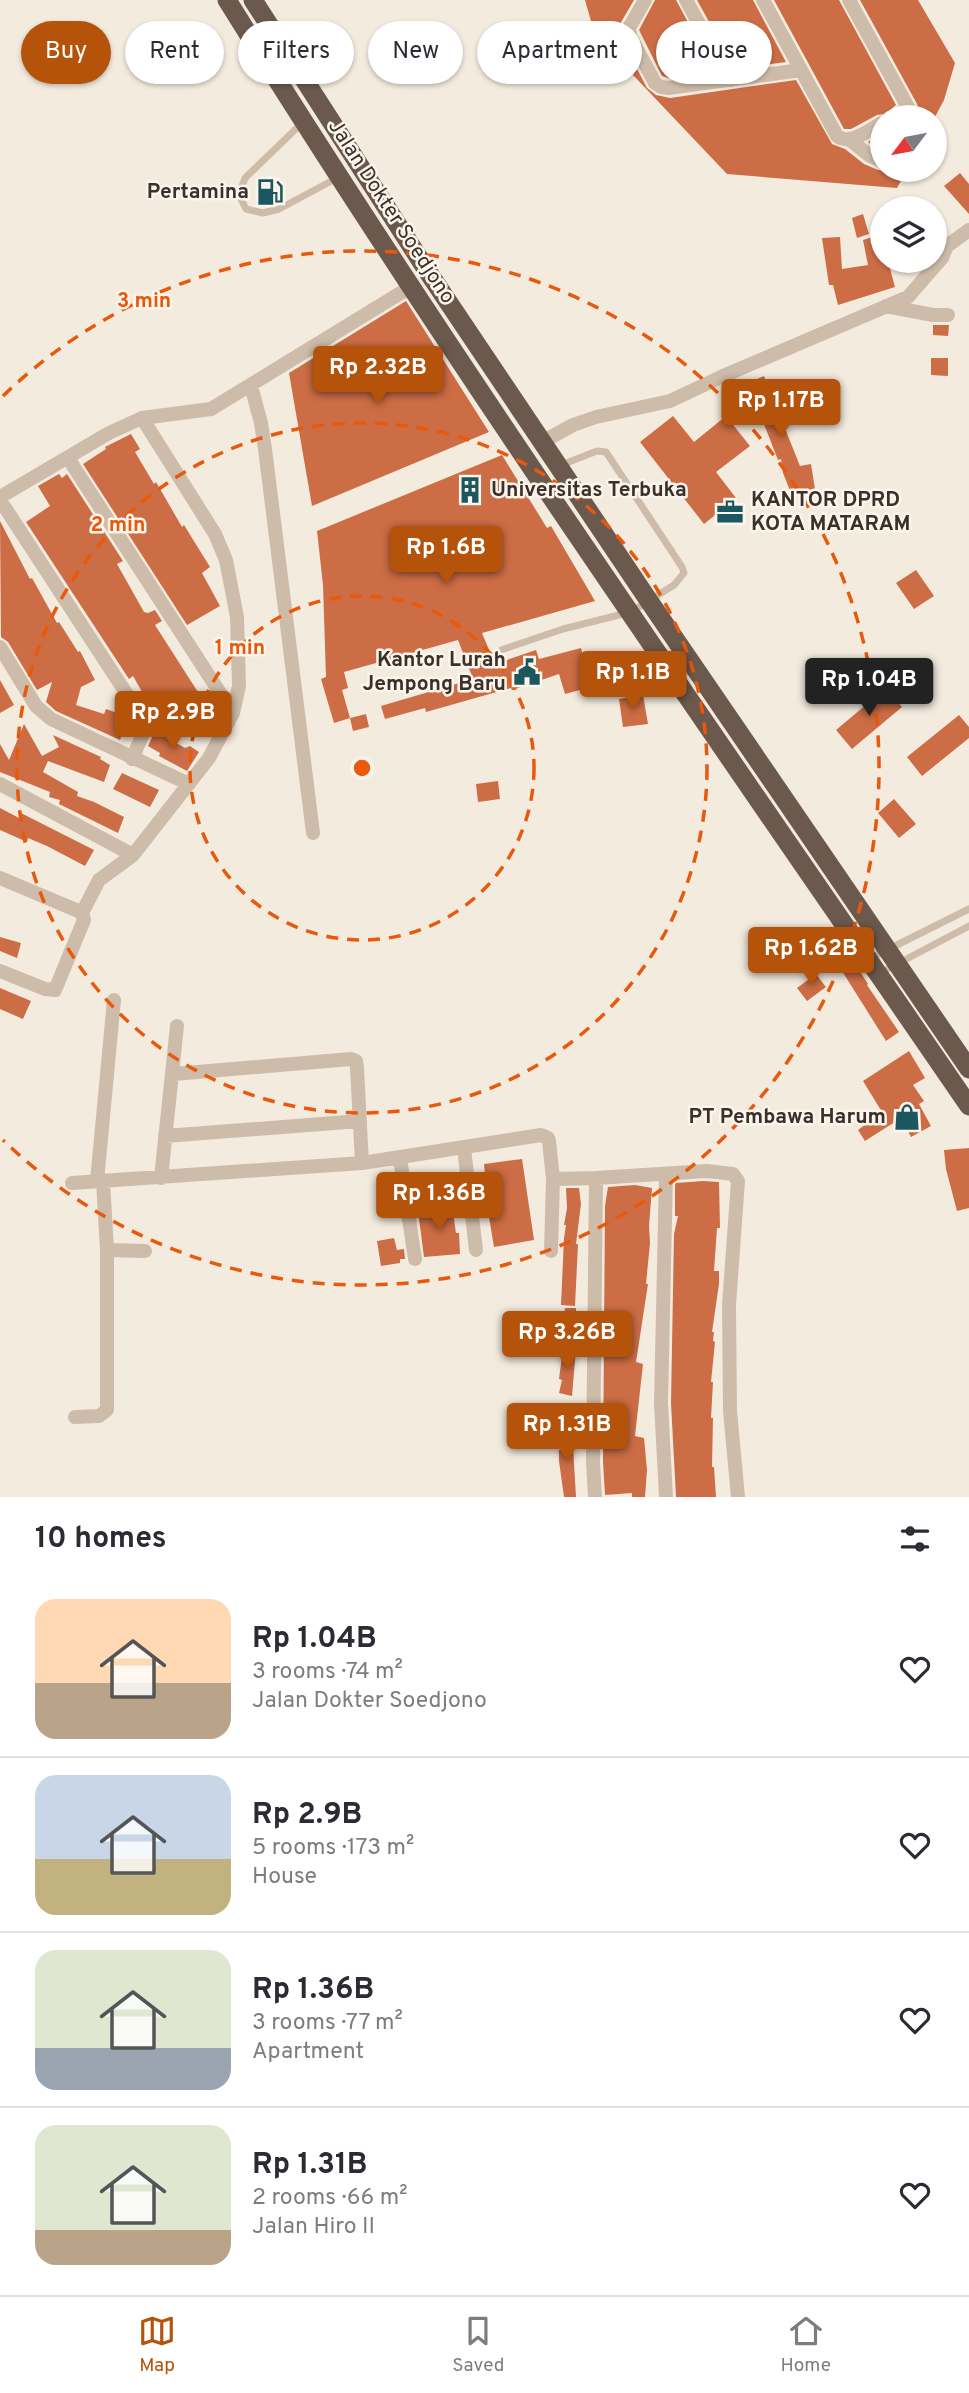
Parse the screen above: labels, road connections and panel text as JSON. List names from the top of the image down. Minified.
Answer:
{"streets":{"highway":["Jalan Dokter Soedjono"]},"places":{"fuel station":["Pertamina"],"building":["Universitas Terbuka"],"office":["KANTOR DPRD KOTA MATARAM"],"public building":["Kantor Lurah Jempong Baru"],"shop":["PT Pembawa Harum"]},"north":"bottom left","page":{"chip":["Buy","Rent","Filters","New","Apartment","House"],"price":["Rp 2.32B","Rp 1.17B","Rp 1.6B","Rp 1.1B","Rp 1.04B","Rp 2.9B","Rp 1.62B","Rp 1.36B","Rp 3.26B","Rp 1.31B"],"heading":"10 homes","list":[{"name":"Rp 1.04B","note":"3 rooms · 74 m² · Jalan Dokter Soedjono"},{"name":"Rp 2.9B","note":"5 rooms · 173 m² · House"},{"name":"Rp 1.36B","note":"3 rooms · 77 m² · Apartment"},{"name":"Rp 1.31B","note":"2 rooms · 66 m² · Jalan Hiro II"}],"tabs":["Map","Saved","Home"]},"rings":["3 min","2 min","1 min"]}
